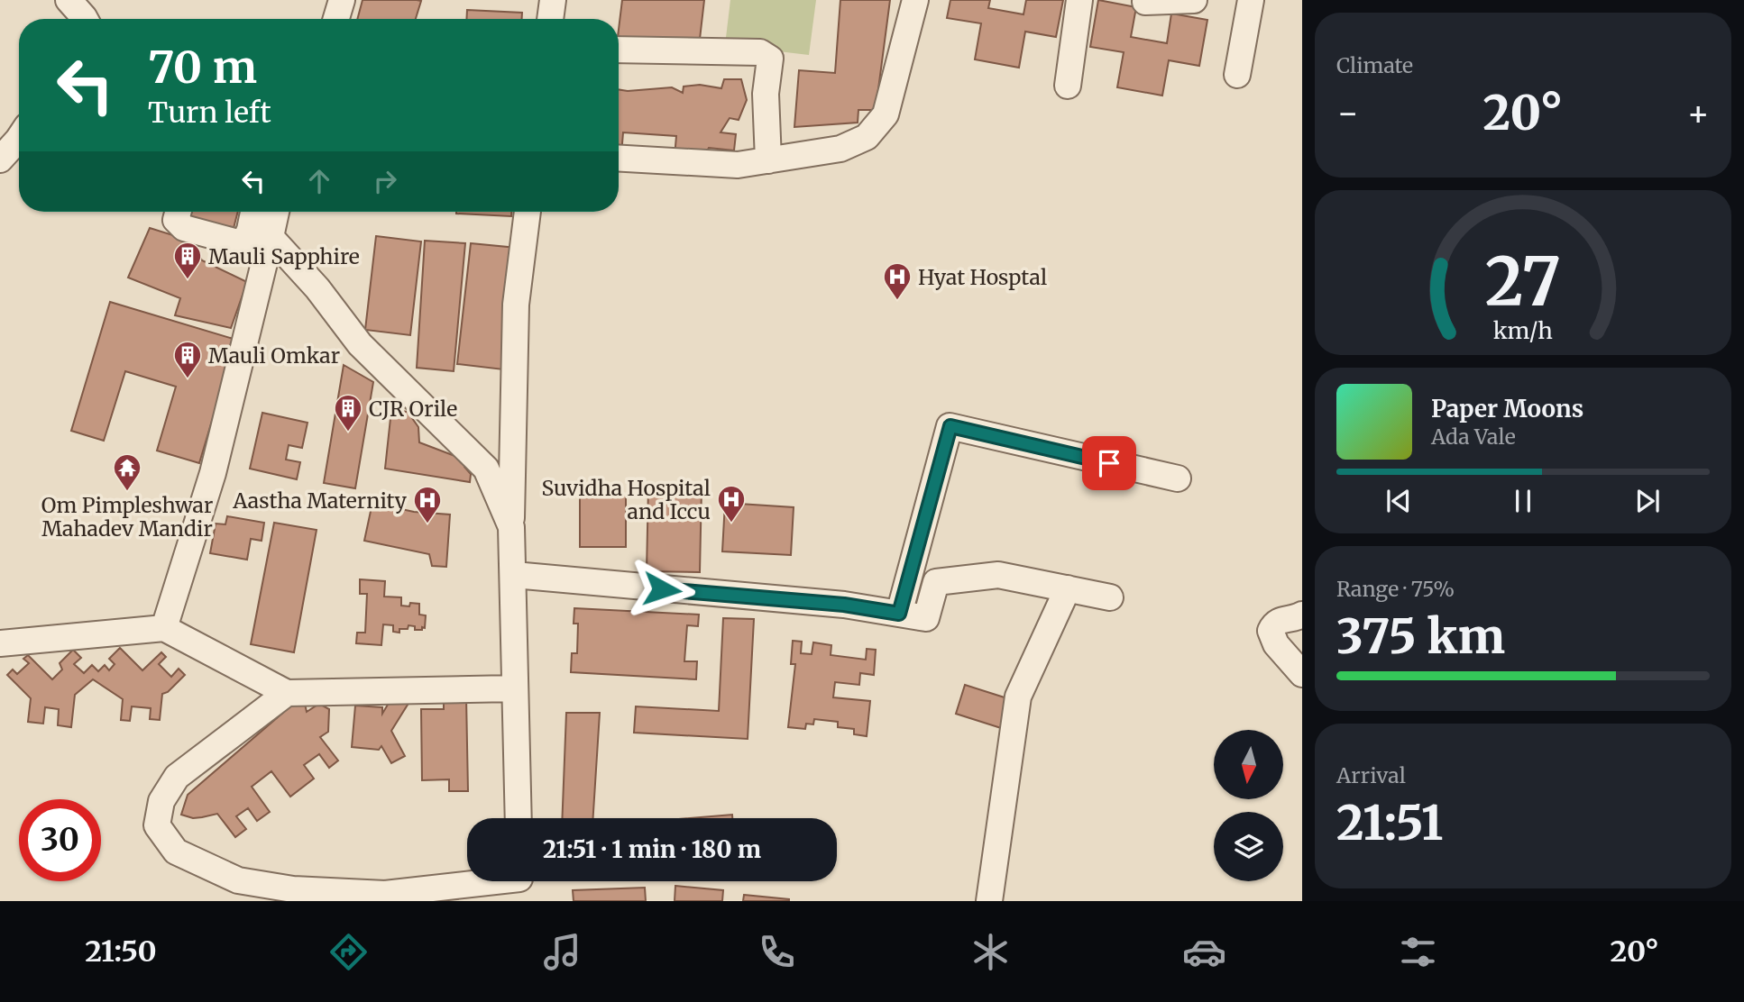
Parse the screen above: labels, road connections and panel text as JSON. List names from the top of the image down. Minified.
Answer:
{"places":{"building":["Mauli Sapphire","Mauli Omkar","CJR Orile"],"hospital":["Hyat Hosptal","Suvidha Hospital and Iccu","Aastha Maternity"],"temple":["Om Pimpleshwar Mahadev Mandir"]},"north":"bottom","page":{"tile":["Climate",["Range · 75%","375 km"],["Arrival","21:51"]],"turn":["70 m","Turn left"],"heat":["−","20°","+"],"song":["Paper Moons","Ada Vale"],"limit":"30","trip":"21:51 · 1 min · 180 m","tabs":["21:50","20°"],"gauge":["27","km/h"]}}
